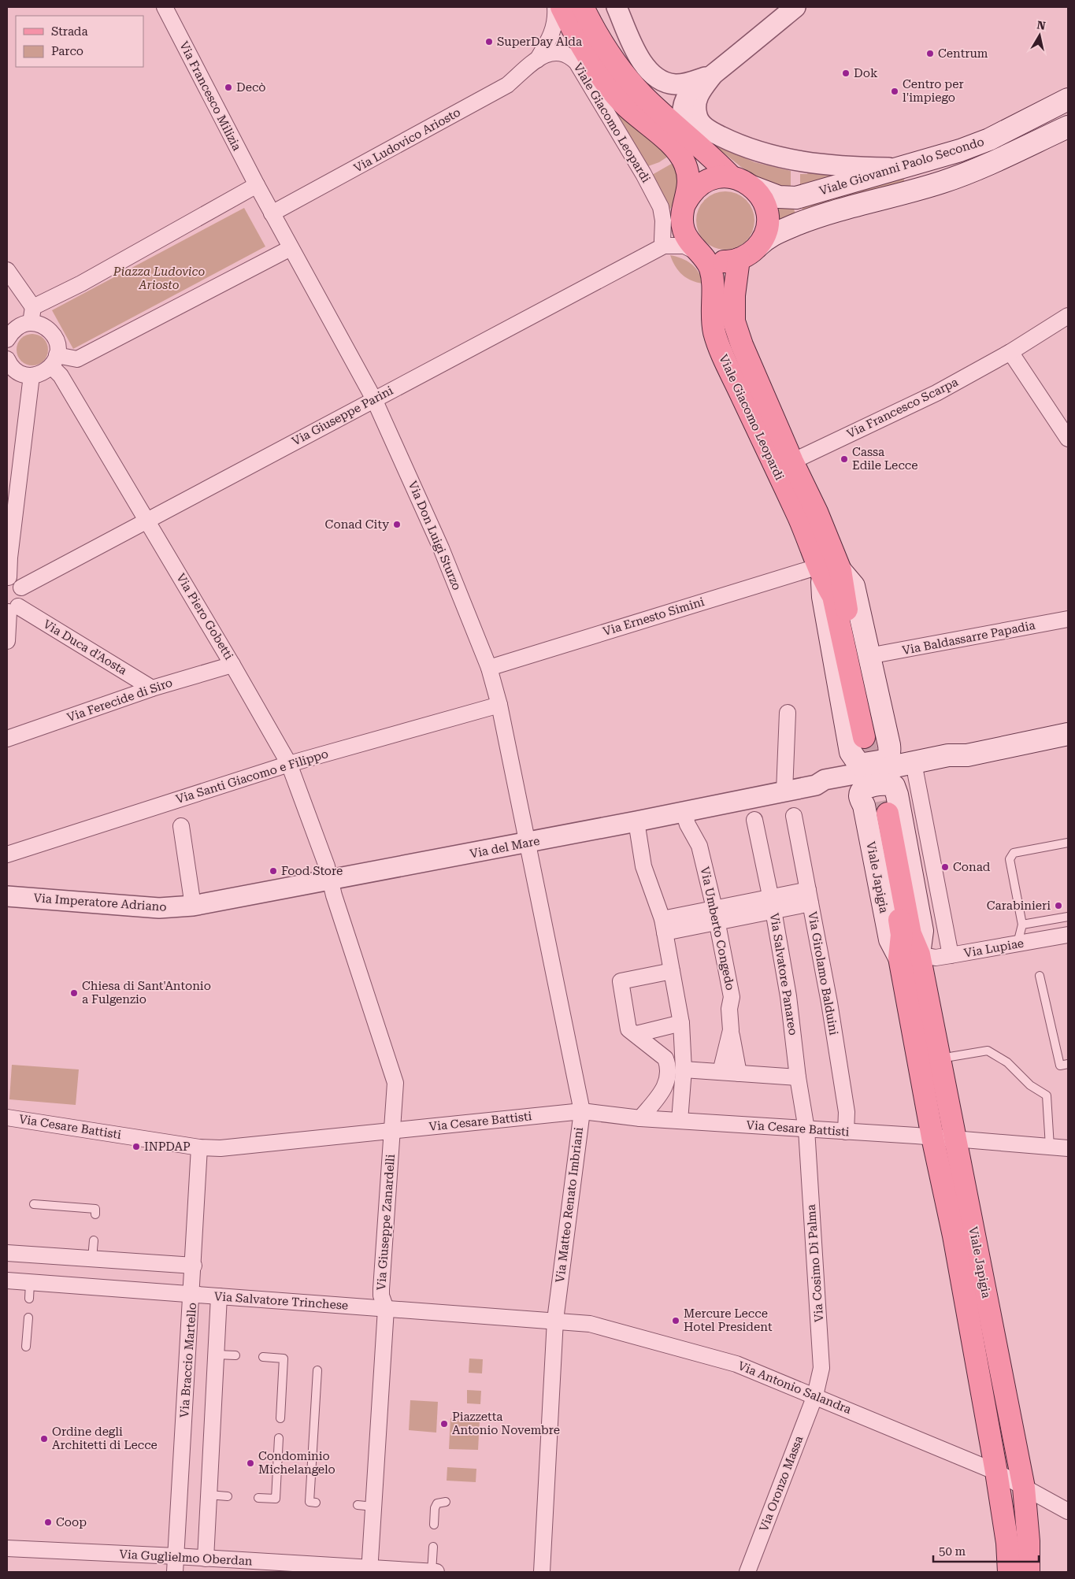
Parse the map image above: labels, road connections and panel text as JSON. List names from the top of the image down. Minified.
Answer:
{"streets":{"main road":["Viale Giacomo Leopardi","Viale Giovanni Paolo Secondo","Viale Japigia"],"street":["Via Francesco Milizia","Via Ludovico Ariosto","Via Francesco Scarpa","Via Giuseppe Parini","Via Don Luigi Sturzo","Via Piero Gobetti","Via Ernesto Simini","Via Baldassarre Papadia","Via Duca d'Aosta","Via Ferecide di Siro","Via Santi Giacomo e Filippo","Via del Mare","Via Imperatore Adriano","Via Umberto Congedo","Via Lupiae","Via Girolamo Balduini","Via Salvatore Panareo","Via Cesare Battisti","Via Matteo Renato Imbriani","Via Giuseppe Zanardelli","Via Cosimo Di Palma","Via Salvatore Trinchese","Via Braccio Martello","Via Antonio Salandra","Via Oronzo Massa","Via Guglielmo Oberdan"]},"crossings":[["Viale Giacomo Leopardi","Via Ludovico Ariosto"],["Viale Giacomo Leopardi","Viale Giovanni Paolo Secondo"],["Viale Giacomo Leopardi","Via Francesco Scarpa"],["Viale Giacomo Leopardi","Via Giuseppe Parini"],["Viale Giacomo Leopardi","Via Ernesto Simini"],["Viale Giacomo Leopardi","Via Baldassarre Papadia"],["Via Giuseppe Parini","Via Don Luigi Sturzo"],["Via Giuseppe Parini","Via Piero Gobetti"],["Via Don Luigi Sturzo","Via Ernesto Simini"],["Via Don Luigi Sturzo","Via Santi Giacomo e Filippo"],["Via Don Luigi Sturzo","Via del Mare"],["Via Don Luigi Sturzo","Via Matteo Renato Imbriani"],["Via Piero Gobetti","Via Ferecide di Siro"],["Via Piero Gobetti","Via Santi Giacomo e Filippo"],["Via Piero Gobetti","Via del Mare"],["Via Piero Gobetti","Via Giuseppe Zanardelli"],["Via Duca d'Aosta","Via Ferecide di Siro"],["Via del Mare","Via Imperatore Adriano"],["Via del Mare","Via Umberto Congedo"],["Via del Mare","Via Matteo Renato Imbriani"],["Via del Mare","Via Giuseppe Zanardelli"],["Viale Japigia","Via Lupiae"],["Viale Japigia","Via Cesare Battisti"],["Viale Japigia","Via Antonio Salandra"],["Via Girolamo Balduini","Via Cesare Battisti"],["Via Salvatore Panareo","Via Cesare Battisti"],["Via Salvatore Panareo","Via Cosimo Di Palma"],["Via Cesare Battisti","Via Matteo Renato Imbriani"],["Via Cesare Battisti","Via Giuseppe Zanardelli"],["Via Cesare Battisti","Via Cosimo Di Palma"],["Via Cesare Battisti","Via Braccio Martello"],["Via Matteo Renato Imbriani","Via Salvatore Trinchese"],["Via Matteo Renato Imbriani","Via Antonio Salandra"],["Via Giuseppe Zanardelli","Via Salvatore Trinchese"],["Via Giuseppe Zanardelli","Via Guglielmo Oberdan"],["Via Cosimo Di Palma","Via Antonio Salandra"],["Via Cosimo Di Palma","Via Oronzo Massa"],["Via Salvatore Trinchese","Via Braccio Martello"],["Via Salvatore Trinchese","Via Antonio Salandra"],["Via Braccio Martello","Via Guglielmo Oberdan"],["Via Antonio Salandra","Via Oronzo Massa"]],"parks":["Piazza Ludovico Ariosto"],"places":["SuperDay Alda","Centrum","Dok","Decò","Centro per l'impiego","Cassa Edile Lecce","Conad City","Conad","Food Store","Carabinieri","Chiesa di Sant'Antonio a Fulgenzio","INPDAP","Mercure Lecce Hotel President","Piazzetta Antonio Novembre","Ordine degli Architetti di Lecce","Condominio Michelangelo","Coop"],"legend":["Strada","Parco"],"scale_bar":"50 m","north":"top"}
